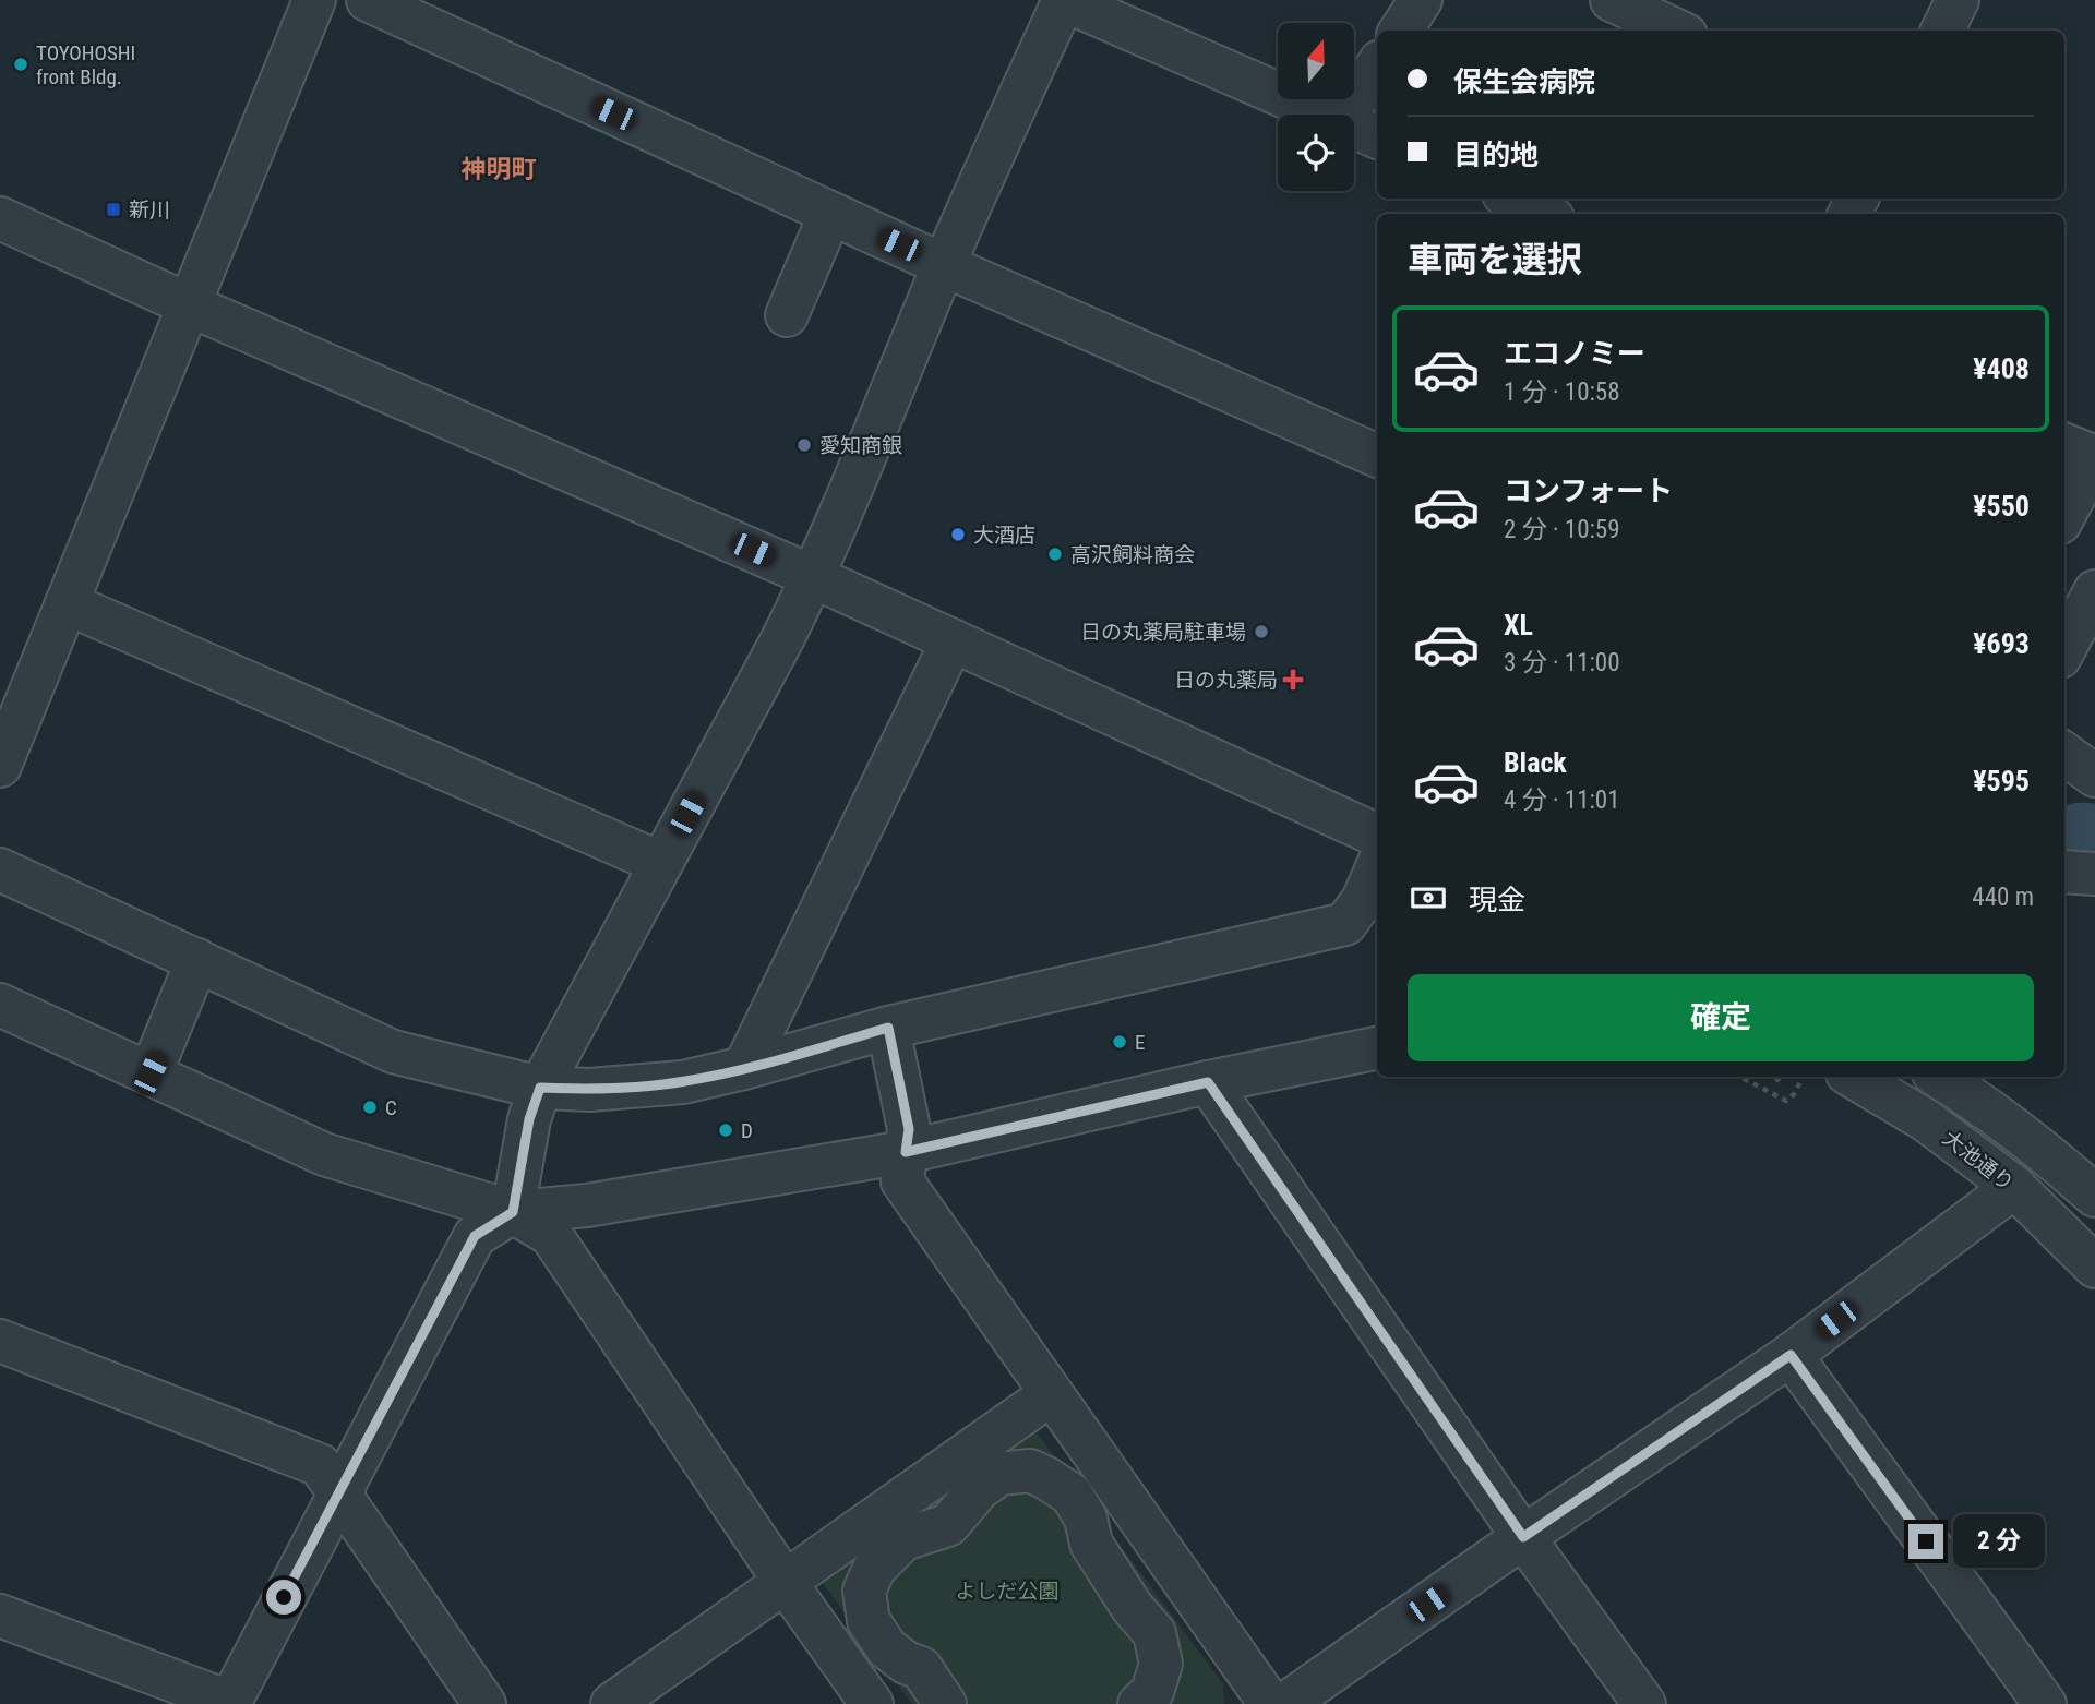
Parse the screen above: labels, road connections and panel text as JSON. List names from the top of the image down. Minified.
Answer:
{"streets":{"street":["大池通り"]},"districts":["神明町"],"parks":["よしだ公園"],"places":{"other":["TOYOHOSHI front Bldg.","愛知商銀","大酒店","高沢飼料商会","日の丸薬局駐車場","E","C","D"],"transit":["新川"],"health":["日の丸薬局"]},"north":"top","page":{"banner":["保生会病院","目的地"],"heading":"車両を選択","list":[{"name":"エコノミー","note":"1 分 · 10:58","value":"¥408"},{"name":"コンフォート","note":"2 分 · 10:59","value":"¥550"},{"name":"XL","note":"3 分 · 11:00","value":"¥693"},{"name":"Black","note":"4 分 · 11:01","value":"¥595"}],"pay":["現金","440 m"],"buttons":"確定","bubble":"2 分"}}
